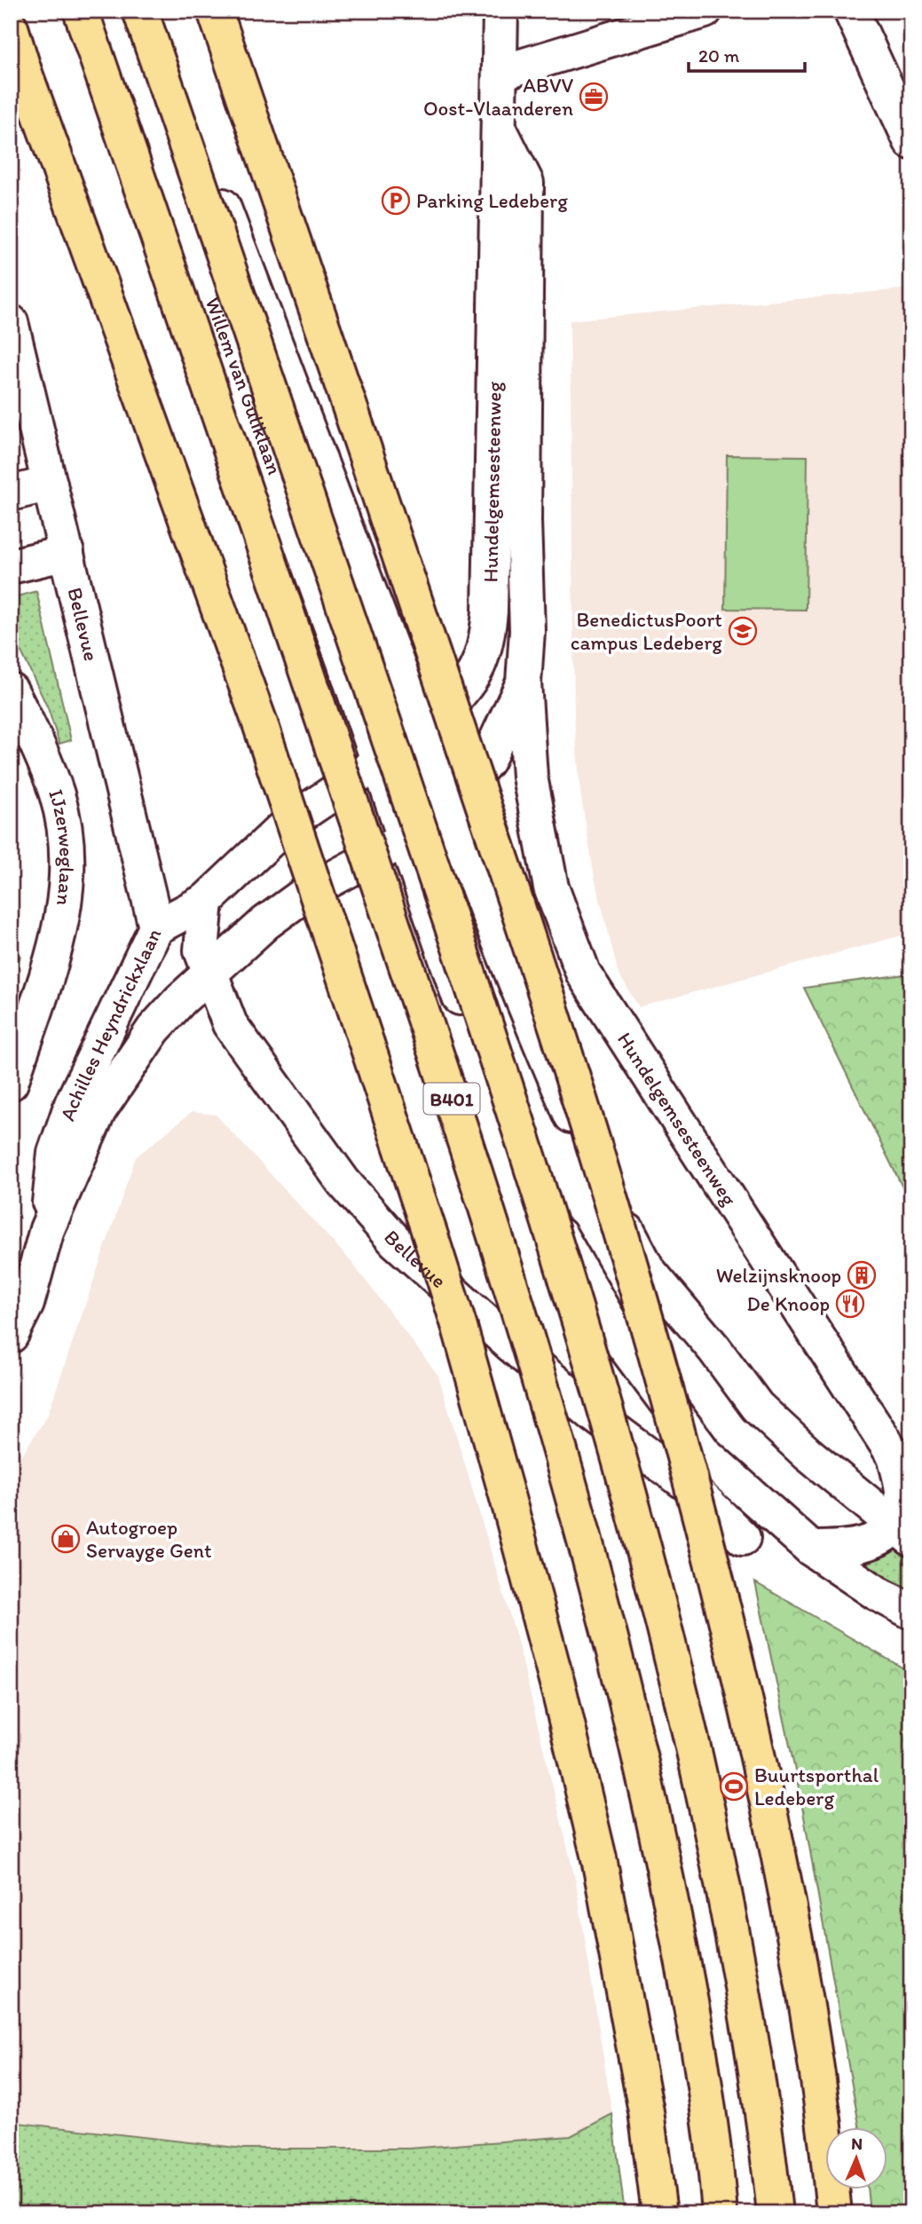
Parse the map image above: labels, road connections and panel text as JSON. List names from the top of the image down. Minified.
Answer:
{"streets":{"highway":["B401"],"main road":["Willem van Guliklaan","Hundelgemsesteenweg","Bellevue","IJzerweglaan","Achilles Heyndrickxlaan"]},"crossings":[["Willem van Guliklaan","Achilles Heyndrickxlaan"],["Hundelgemsesteenweg","Achilles Heyndrickxlaan"],["Bellevue","Achilles Heyndrickxlaan"]],"places":{"office":["ABVV Oost-Vlaanderen"],"parking":["Parking Ledeberg"],"school or university":["BenedictusPoort campus Ledeberg"],"building":["Welzijnsknoop"],"restaurant":["De Knoop"],"shop":["Autogroep Servayge Gent"],"sports":["Buurtsporthal Ledeberg"]},"scale_bar":"20 m","north":"top"}
